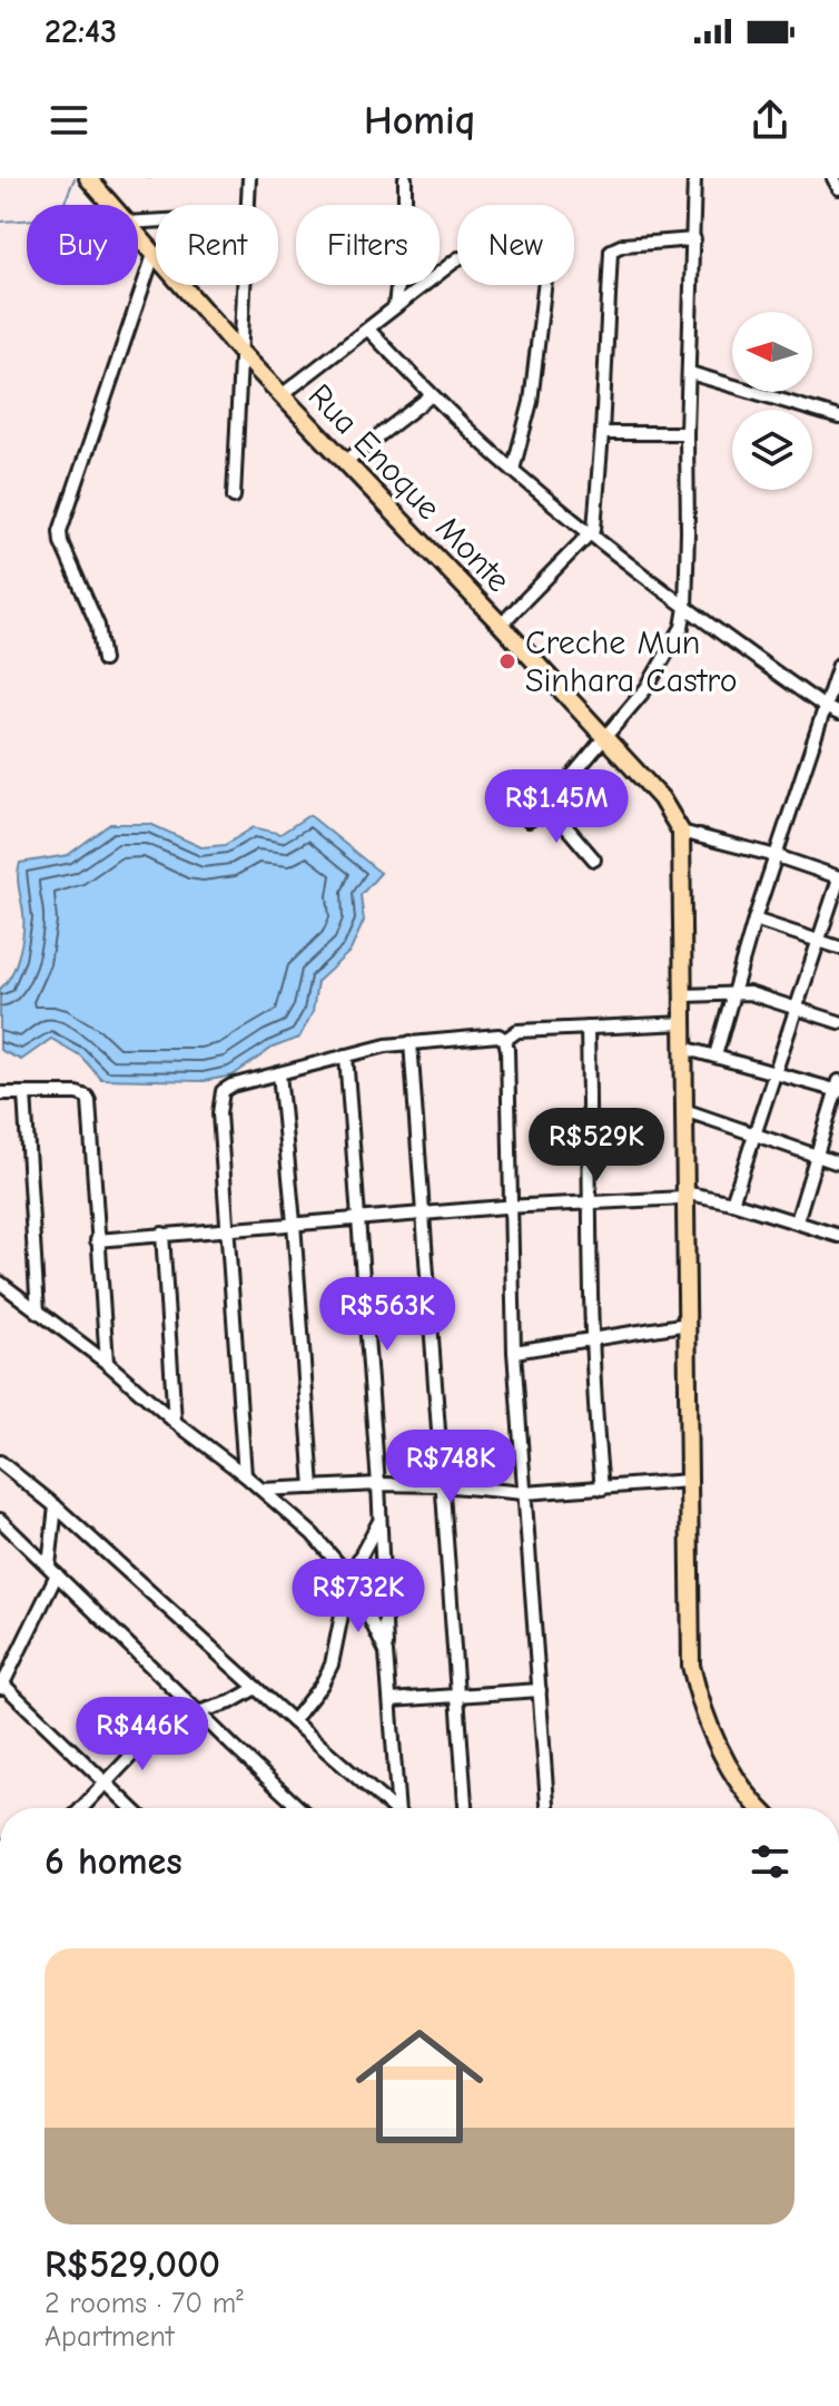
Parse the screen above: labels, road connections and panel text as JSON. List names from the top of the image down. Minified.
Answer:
{"streets":{"main road":["Rua Enoque Monte"]},"places":["Creche Mun Sinhara Castro"],"north":"left","page":{"status":"22:43","header":"Homiq","chip":["Buy","Rent","Filters","New"],"price":["R$1.45M","R$529K","R$563K","R$748K","R$732K","R$446K"],"heading":"6 homes","list":[{"name":"R$529,000","note":"2 rooms · 70 m² · Apartment"}]}}
